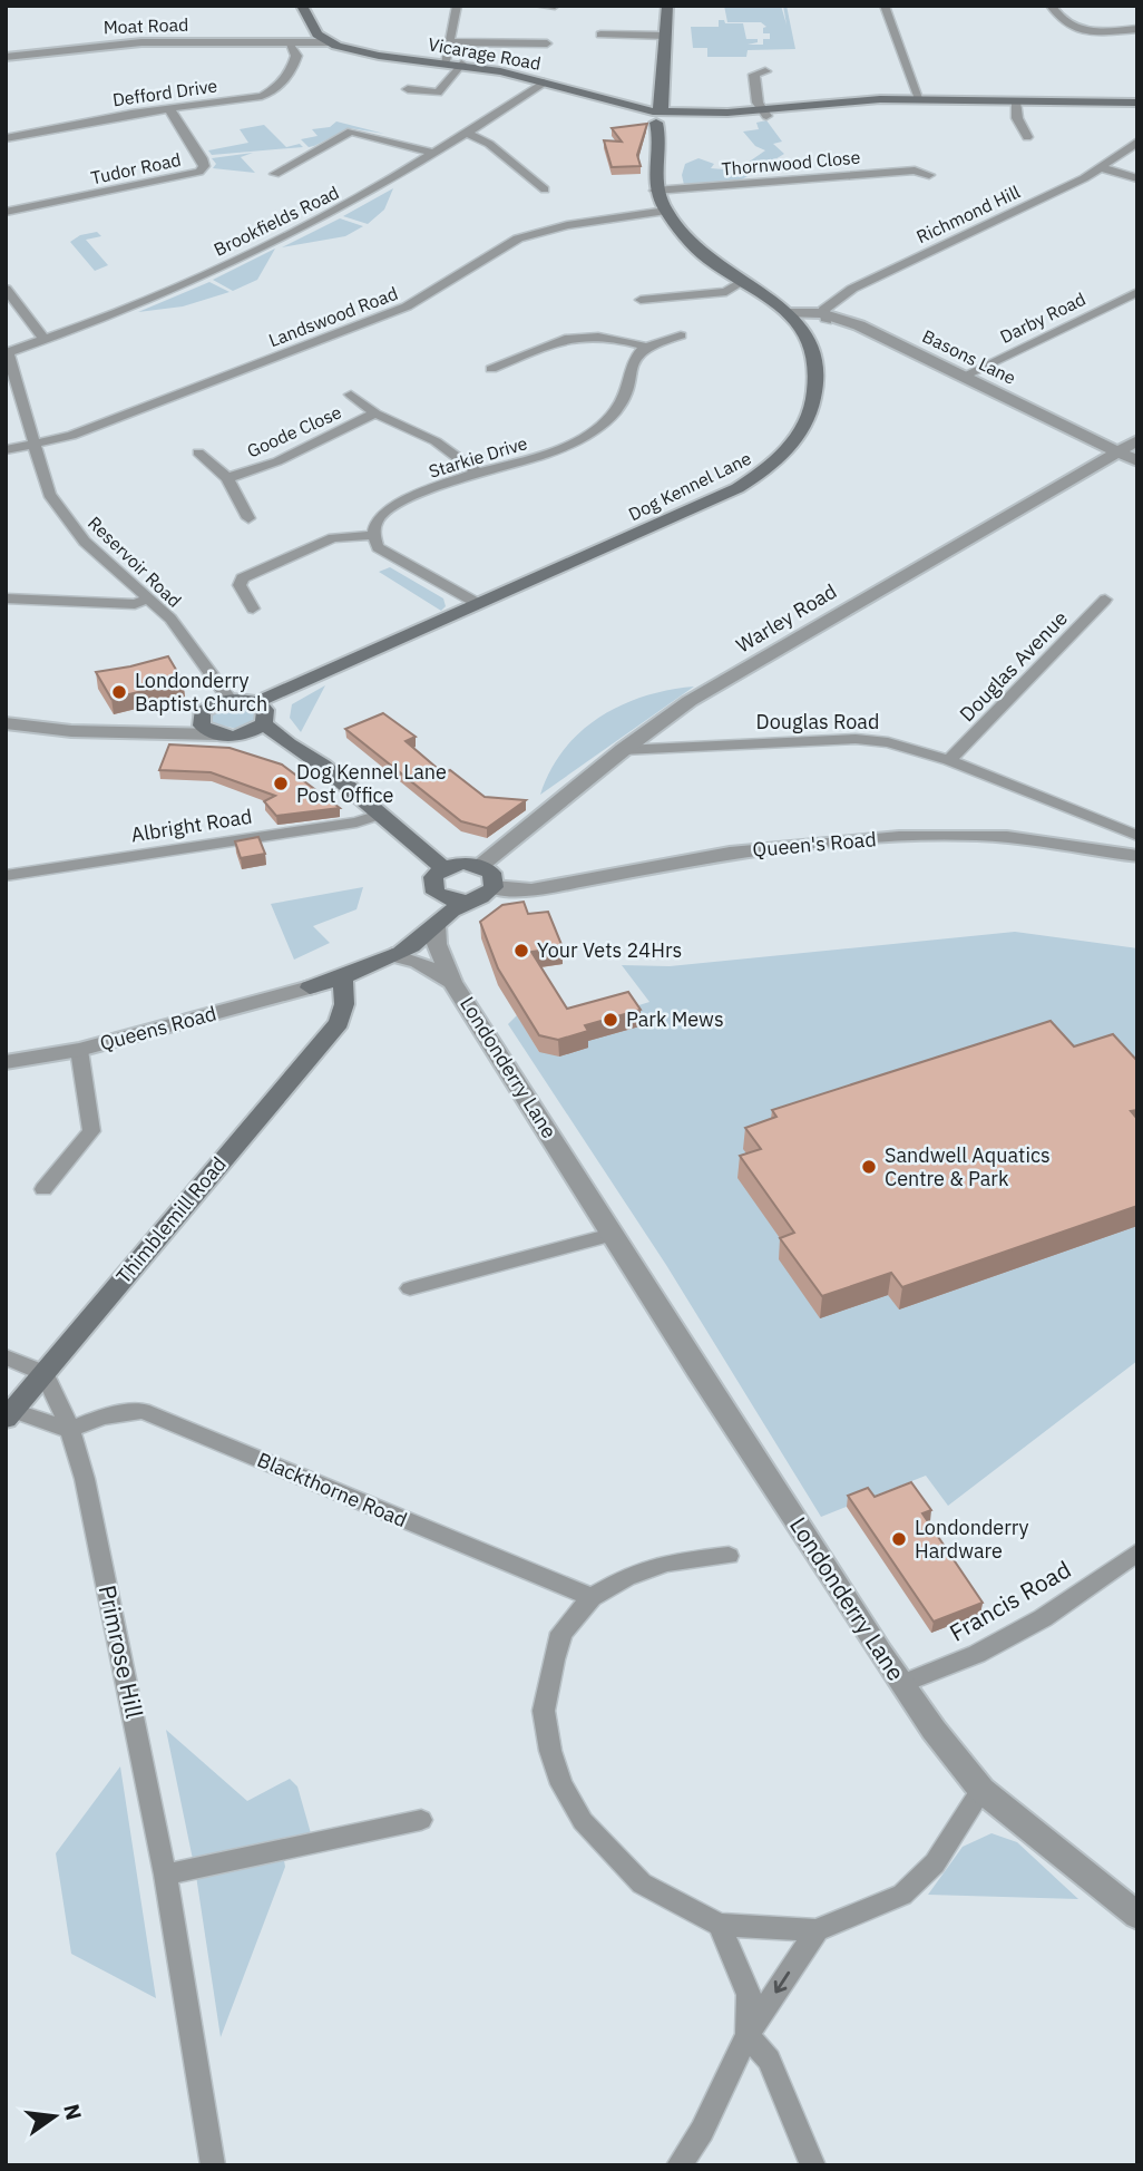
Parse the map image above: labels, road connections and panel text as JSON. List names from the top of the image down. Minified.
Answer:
{"streets":{"main road":["Vicarage Road","Dog Kennel Lane","Thimblemill Road"],"street":["Moat Road","Defford Drive","Thornwood Close","Tudor Road","Richmond Hill","Brookfields Road","Landswood Road","Darby Road","Basons Lane","Goode Close","Starkie Drive","Reservoir Road","Warley Road","Douglas Avenue","Douglas Road","Albright Road","Queen's Road","Queens Road","Londonderry Lane","Blackthorne Road","Francis Road","Primrose Hill"]},"crossings":[["Moat Road","Vicarage Road"],["Moat Road","Defford Drive"],["Vicarage Road","Brookfields Road"],["Defford Drive","Tudor Road"],["Richmond Hill","Basons Lane"],["Brookfields Road","Reservoir Road"],["Landswood Road","Reservoir Road"],["Darby Road","Basons Lane"],["Basons Lane","Warley Road"],["Goode Close","Starkie Drive"],["Warley Road","Douglas Road"],["Warley Road","Queen's Road"],["Douglas Avenue","Douglas Road"],["Londonderry Lane","Francis Road"],["Blackthorne Road","Primrose Hill"]],"places":["Londonderry Baptist Church","Dog Kennel Lane Post Office","Your Vets 24Hrs","Park Mews","Sandwell Aquatics Centre & Park","Londonderry Hardware"],"north":"right"}
